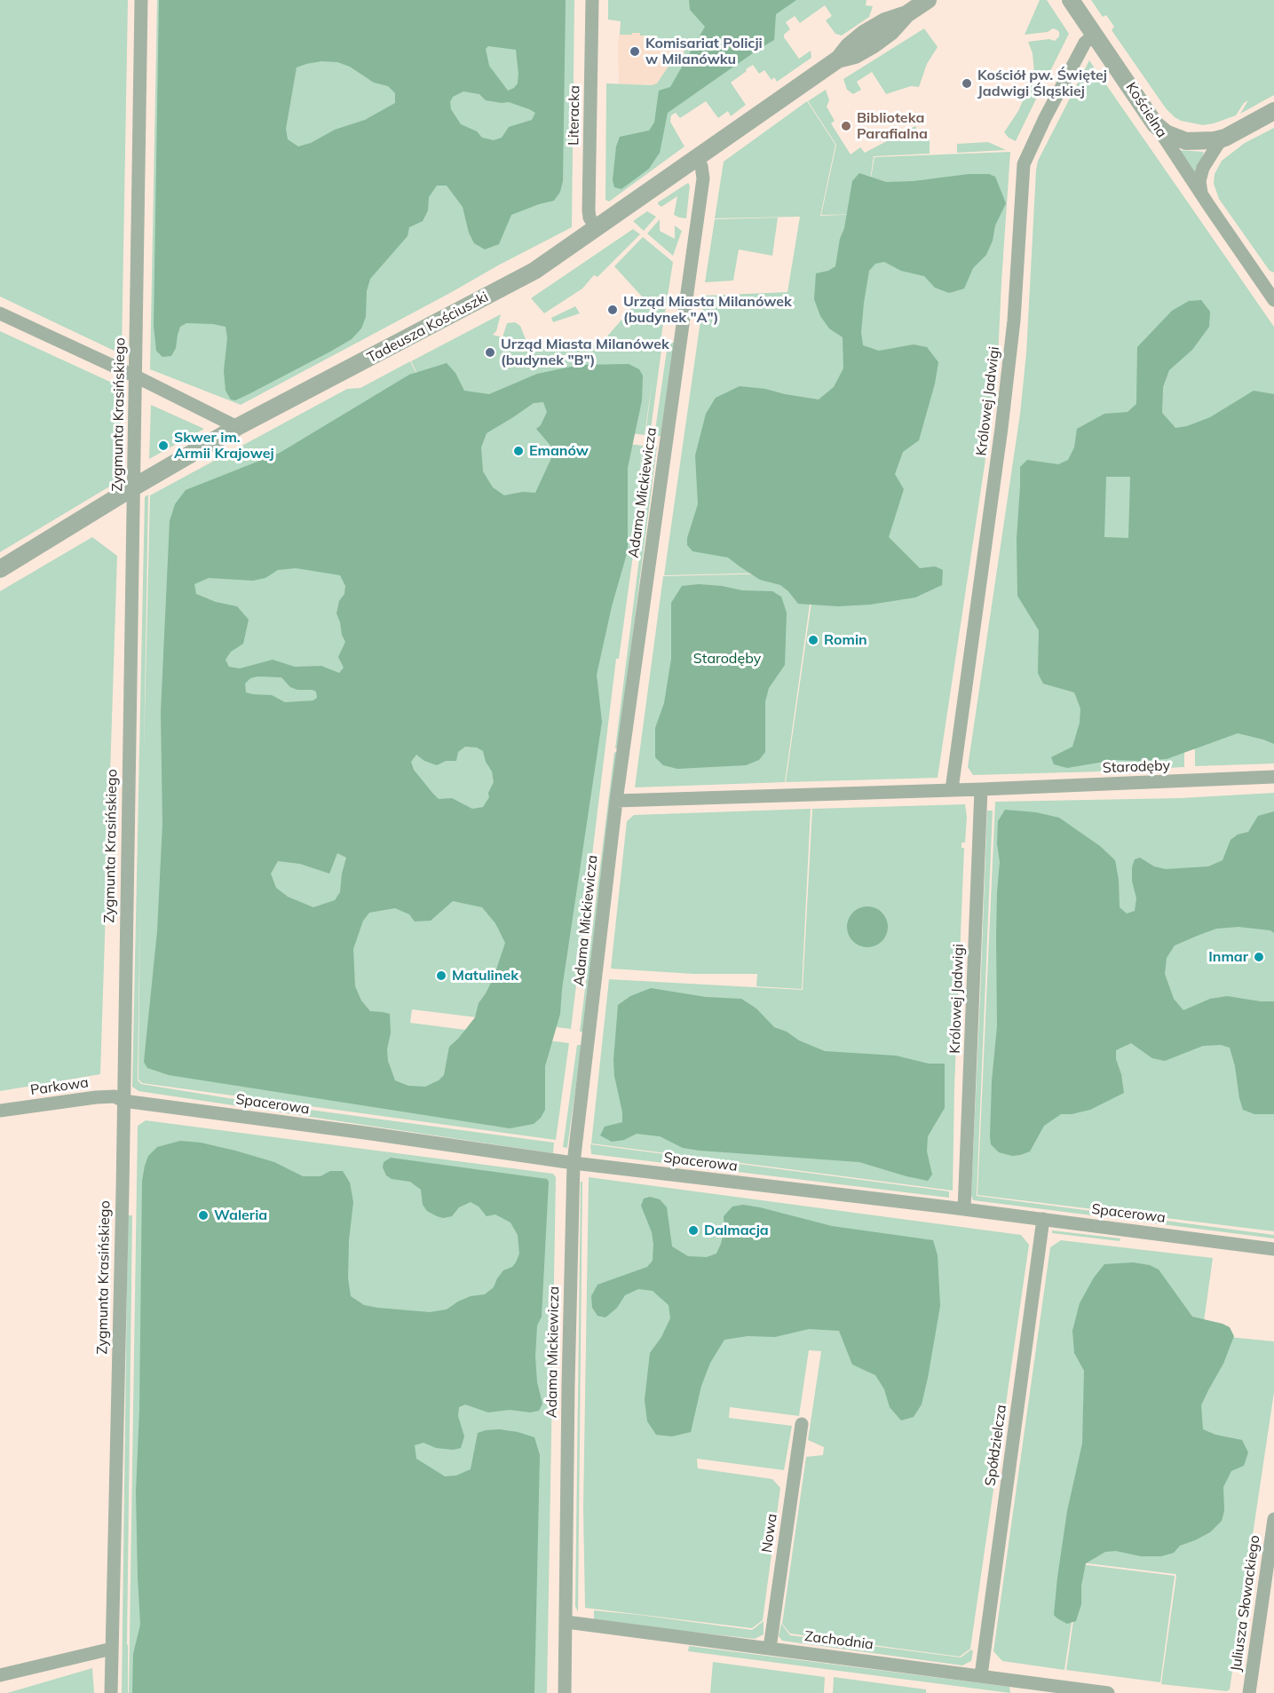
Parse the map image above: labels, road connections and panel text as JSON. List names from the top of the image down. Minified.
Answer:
{"streets":{"street":["Kościelna","Literacka","Tadeusza Kościuszki","Królowej Jadwigi","Zygmunta Krasińskiego","Adama Mickiewicza","Starodęby","Parkowa","Spacerowa","Spółdzielcza","Nowa","Juliusza Słowackiego","Zachodnia"]},"crossings":[["Kościelna","Królowej Jadwigi"],["Literacka","Tadeusza Kościuszki"],["Tadeusza Kościuszki","Zygmunta Krasińskiego"],["Tadeusza Kościuszki","Adama Mickiewicza"],["Królowej Jadwigi","Starodęby"],["Królowej Jadwigi","Spacerowa"],["Zygmunta Krasińskiego","Parkowa"],["Zygmunta Krasińskiego","Spacerowa"],["Adama Mickiewicza","Starodęby"],["Adama Mickiewicza","Spacerowa"],["Adama Mickiewicza","Zachodnia"],["Parkowa","Spacerowa"],["Spacerowa","Spółdzielcza"],["Spółdzielcza","Zachodnia"],["Nowa","Zachodnia"]],"parks":["Starodęby"],"places":["Komisariat Policji w Milanówku","Kościół pw. Świętej Jadwigi Śląskiej","Biblioteka Parafialna","Urząd Miasta Milanówek (budynek \"A\")","Urząd Miasta Milanówek (budynek \"B\")","Skwer im. Armii Krajowej","Emanów","Romin","Inmar","Matulinek","Waleria","Dalmacja"]}
